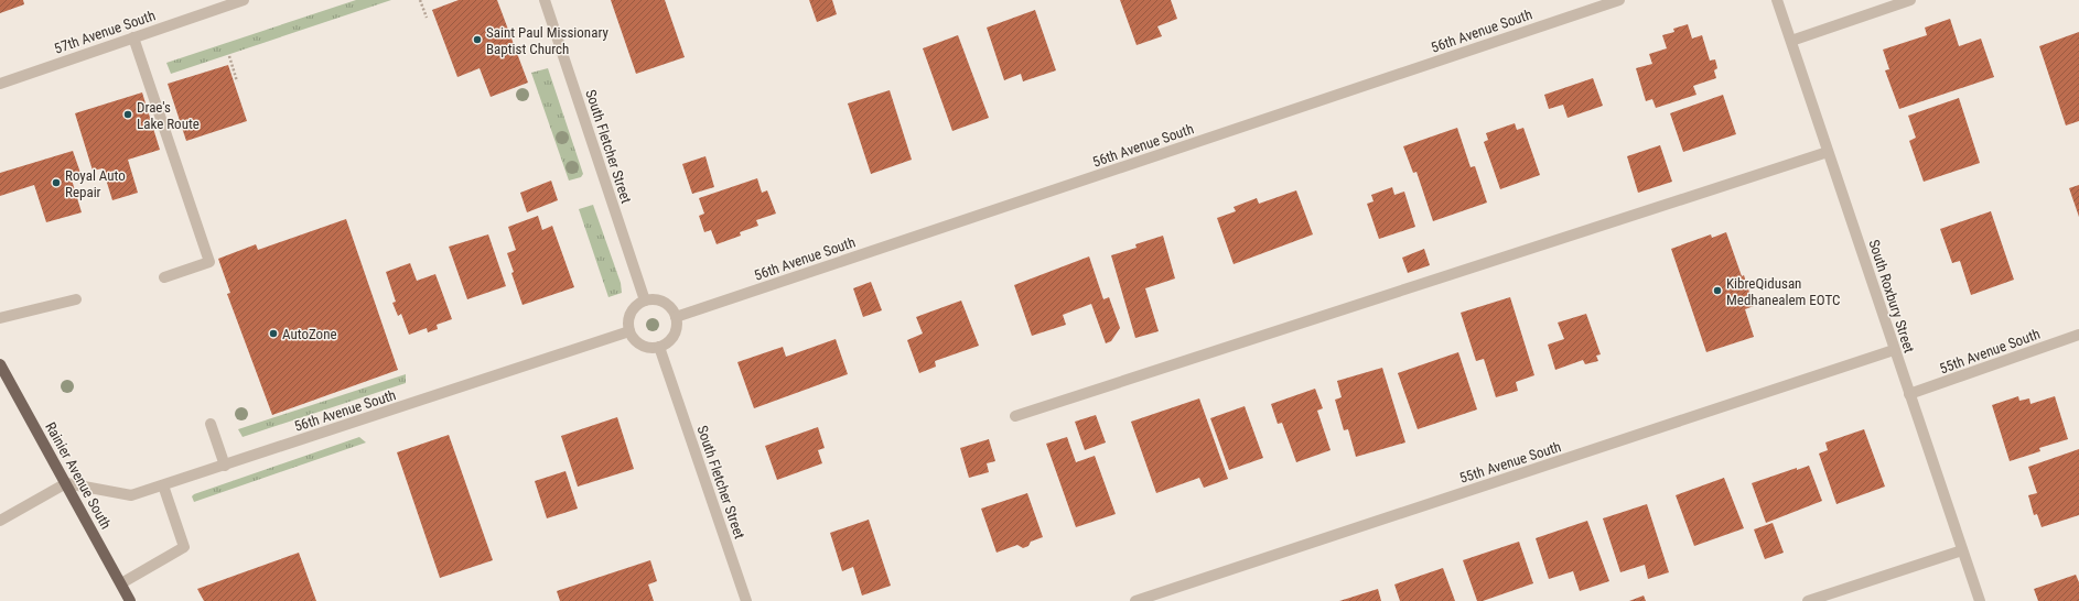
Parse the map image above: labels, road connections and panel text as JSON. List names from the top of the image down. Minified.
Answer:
{"streets":{"main road":["Rainier Avenue South"],"street":["56th Avenue South","57th Avenue South","South Fletcher Street","South Roxbury Street","55th Avenue South"]},"crossings":[["56th Avenue South","South Fletcher Street"],["56th Avenue South","Rainier Avenue South"],["South Roxbury Street","55th Avenue South"]],"places":["Saint Paul Missionary Baptist Church","Drae's Lake Route","Royal Auto Repair","KibreQidusan Medhanealem EOTC","AutoZone"]}
